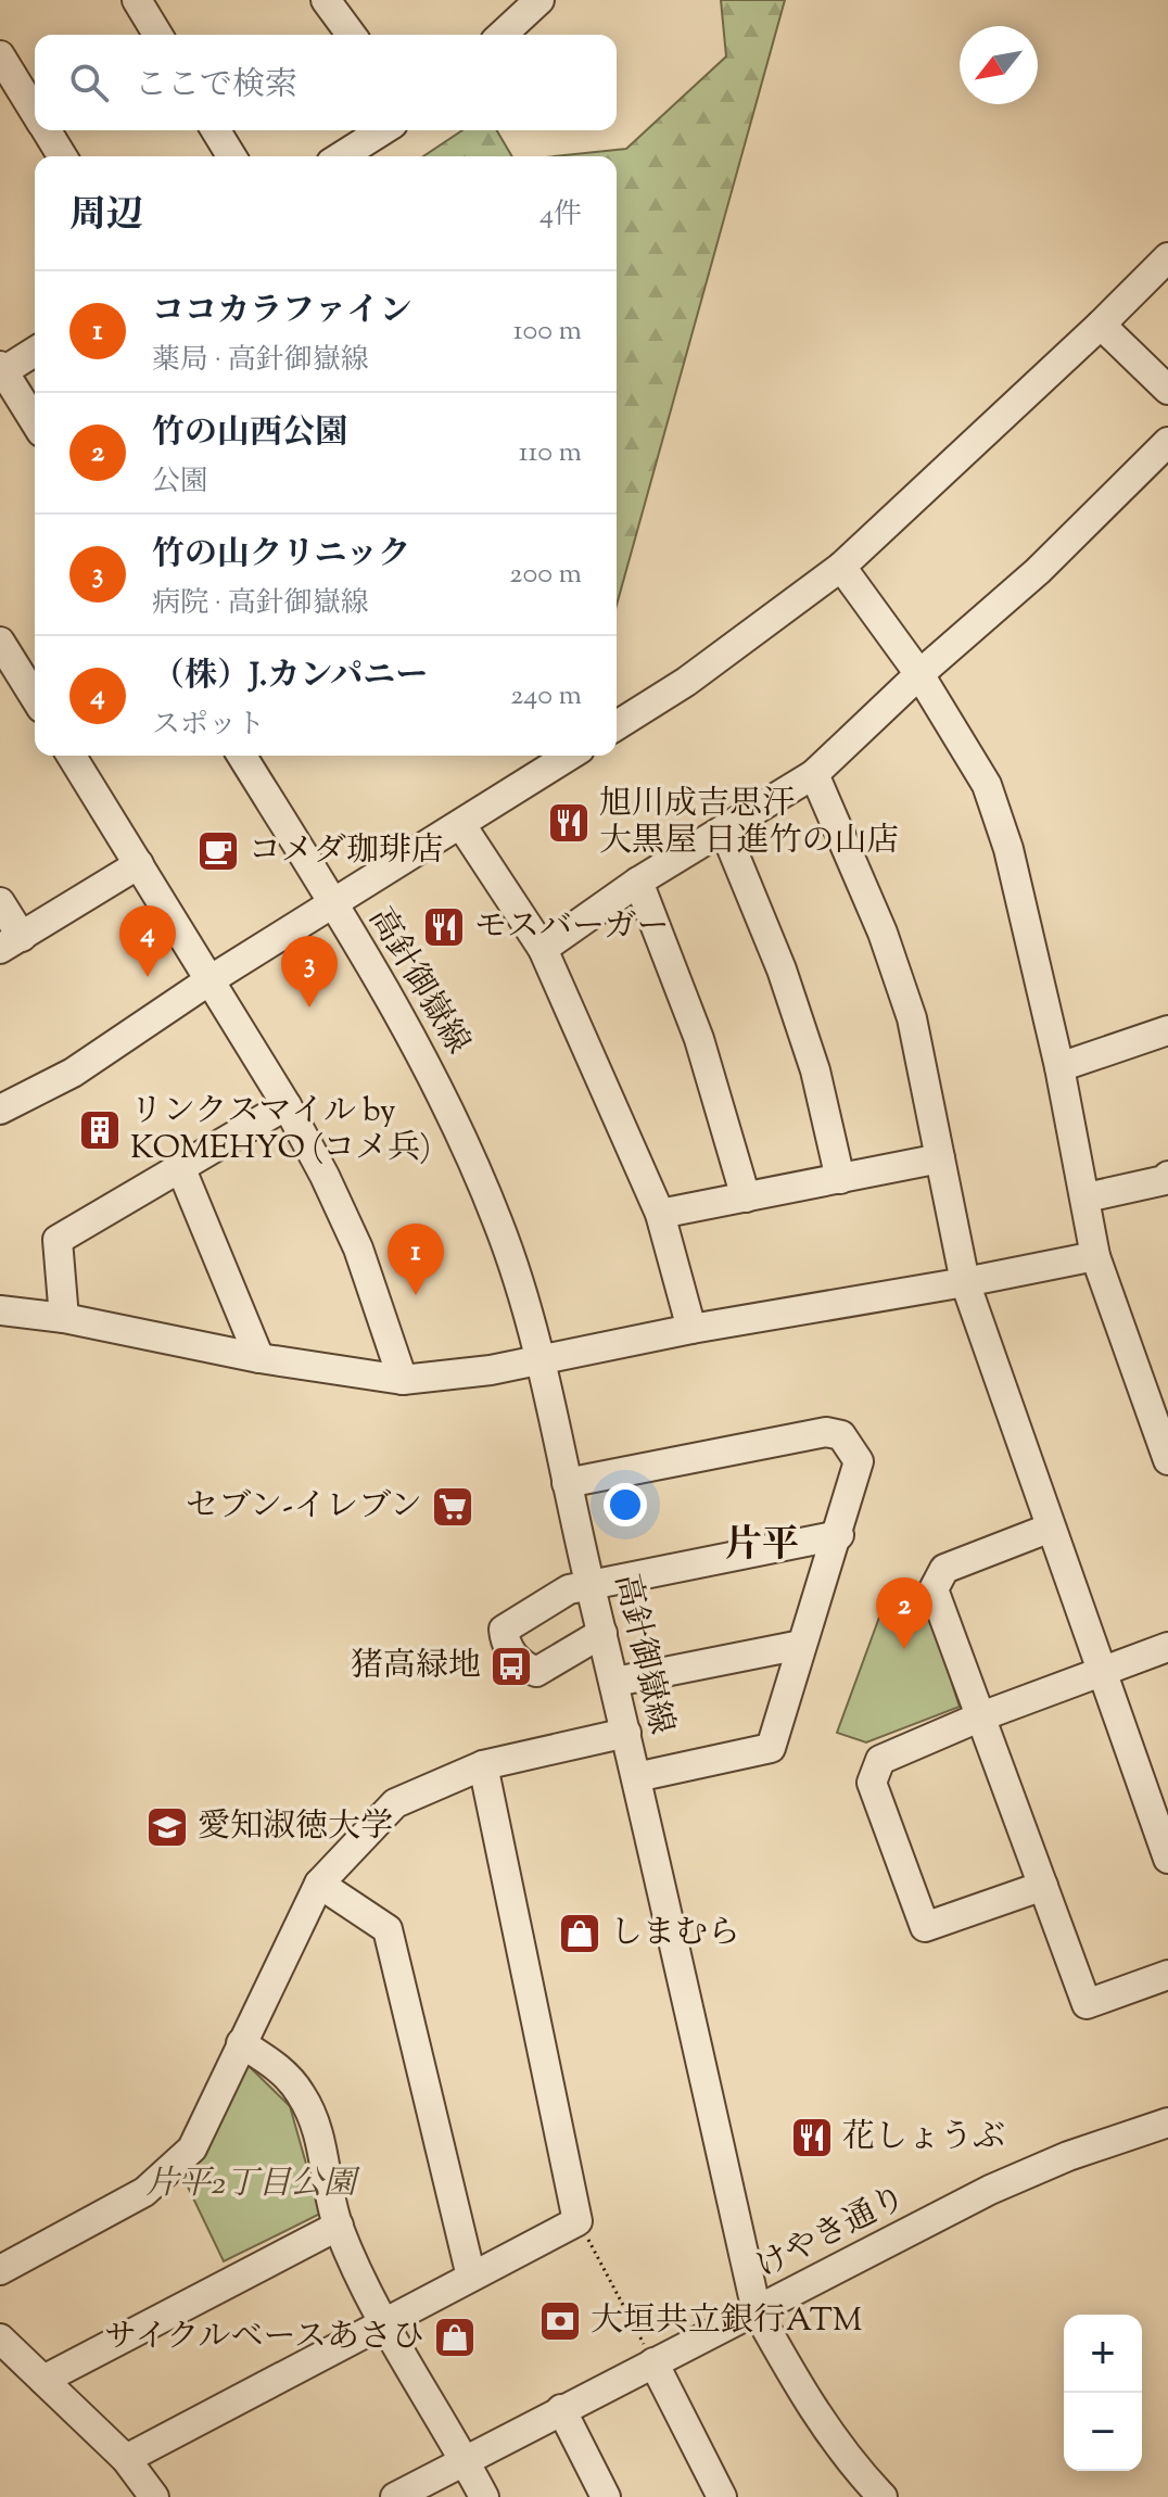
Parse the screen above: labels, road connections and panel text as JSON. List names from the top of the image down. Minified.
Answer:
{"streets":{"street":["高針御嶽線","けやき通り"]},"crossings":[["高針御嶽線","けやき通り"]],"districts":["片平"],"parks":["片平2丁目公園"],"places":{"restaurant":["旭川成吉思汗 大黒屋 日進竹の山店","モスバーガー","花しょうぶ"],"cafe":["コメダ珈琲店"],"building":["リンクスマイル by KOMEHYO (コメ兵)"],"supermarket":["セブン-イレブン"],"bus stop":["猪高緑地"],"school or university":["愛知淑徳大学"],"shop":["しまむら","サイクルベースあさひ"],"bank":["大垣共立銀行ATM"]},"north":"bottom left","page":{"search":"ここで検索","heading":["周辺","4件"],"list":[{"mark":"1","name":"ココカラファイン","note":"薬局 · 高針御嶽線","value":"100 m"},{"mark":"2","name":"竹の山西公園","note":"公園","value":"110 m"},{"mark":"3","name":"竹の山クリニック","note":"病院 · 高針御嶽線","value":"200 m"},{"mark":"4","name":"（株）J.カンパニー","note":"スポット","value":"240 m"}],"pins":["4","3","1","2"],"map_buttons":["+","−"]}}
